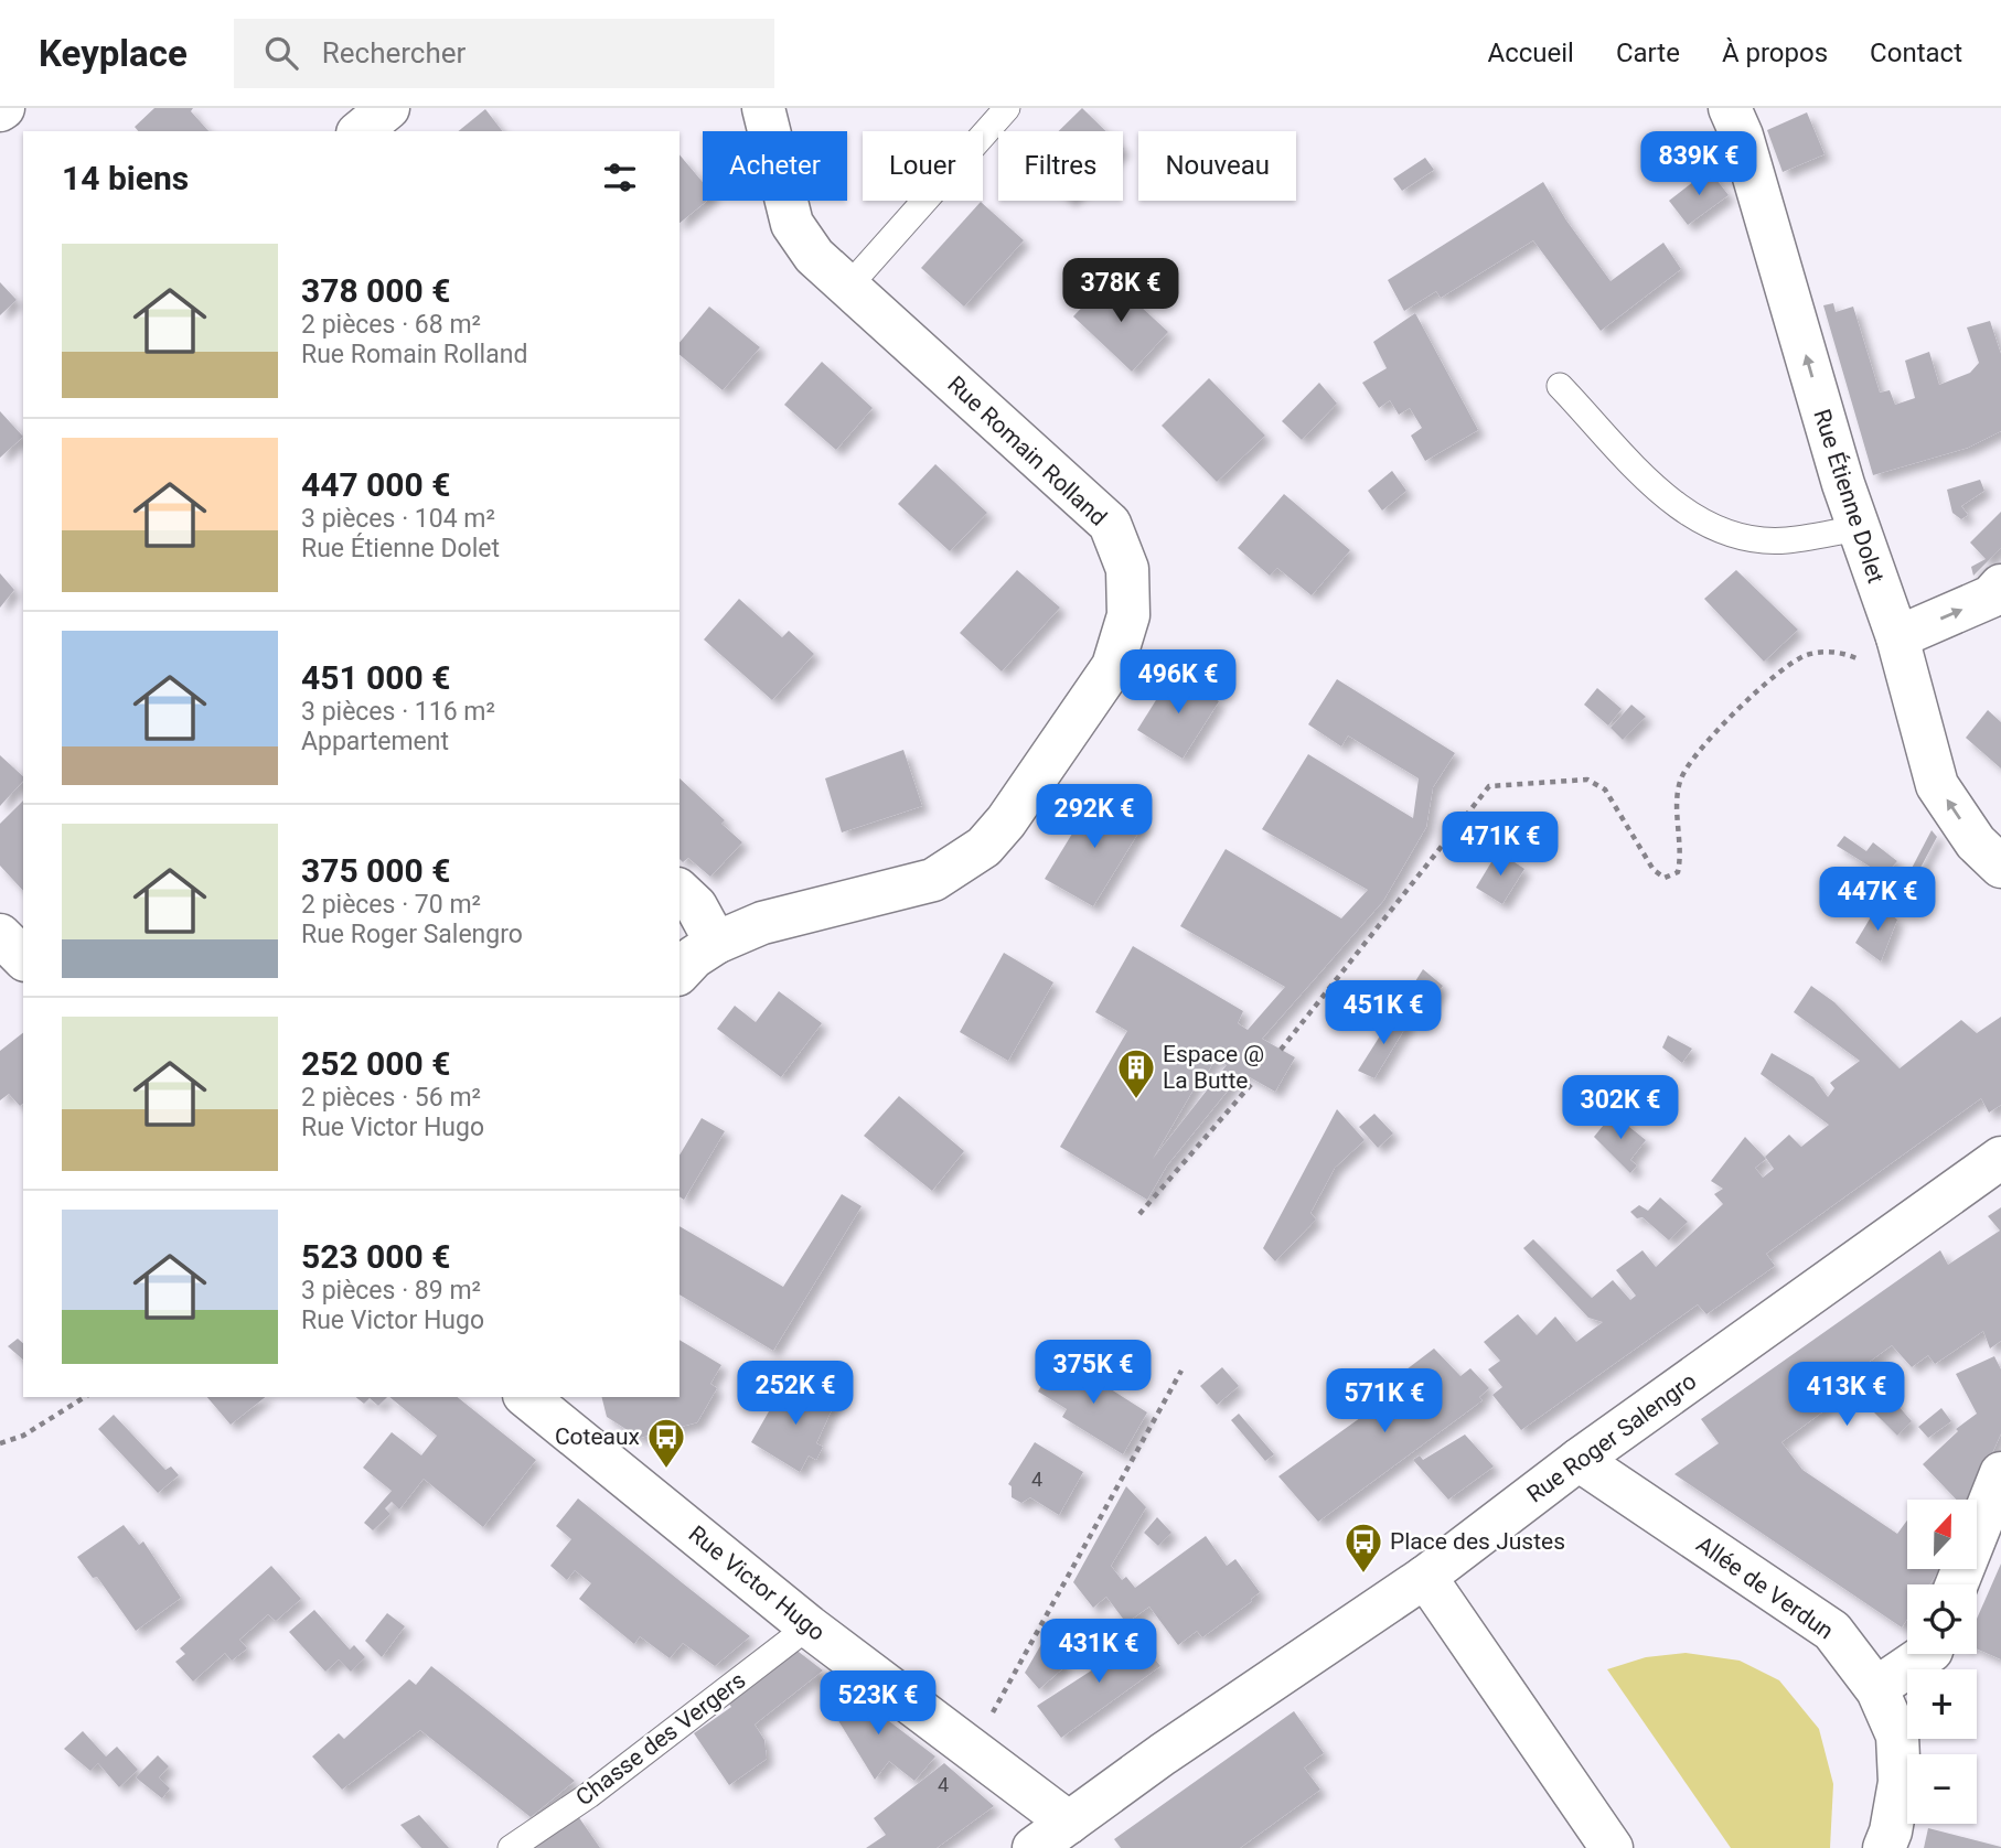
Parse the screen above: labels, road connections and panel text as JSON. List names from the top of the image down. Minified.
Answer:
{"streets":{"street":["Rue Romain Rolland","Rue Étienne Dolet","Rue Roger Salengro","Rue Victor Hugo","Allée de Verdun"],"lane":["Chasse des Vergers"]},"crossings":[["Rue Roger Salengro","Rue Victor Hugo"],["Rue Roger Salengro","Allée de Verdun"],["Rue Victor Hugo","Chasse des Vergers"]],"one_way":["Rue Étienne Dolet"],"places":{"building":["Espace @ La Butte"],"bus stop":["Coteaux","Place des Justes"]},"house_numbers":["4","4"],"north":"top","page":{"header":"Keyplace","search":"Rechercher","nav":["Accueil","Carte","À propos","Contact"],"price":["839K €","378K €","496K €","292K €","471K €","447K €","451K €","302K €","375K €","252K €","413K €","571K €","431K €","523K €"],"chip":["Acheter","Louer","Filtres","Nouveau"],"heading":"14 biens","list":[{"name":"378 000 €","note":"2 pièces · 68 m² · Rue Romain Rolland"},{"name":"447 000 €","note":"3 pièces · 104 m² · Rue Étienne Dolet"},{"name":"451 000 €","note":"3 pièces · 116 m² · Appartement"},{"name":"375 000 €","note":"2 pièces · 70 m² · Rue Roger Salengro"},{"name":"252 000 €","note":"2 pièces · 56 m² · Rue Victor Hugo"},{"name":"523 000 €","note":"3 pièces · 89 m² · Rue Victor Hugo"}],"map_buttons":["+","−"]}}
